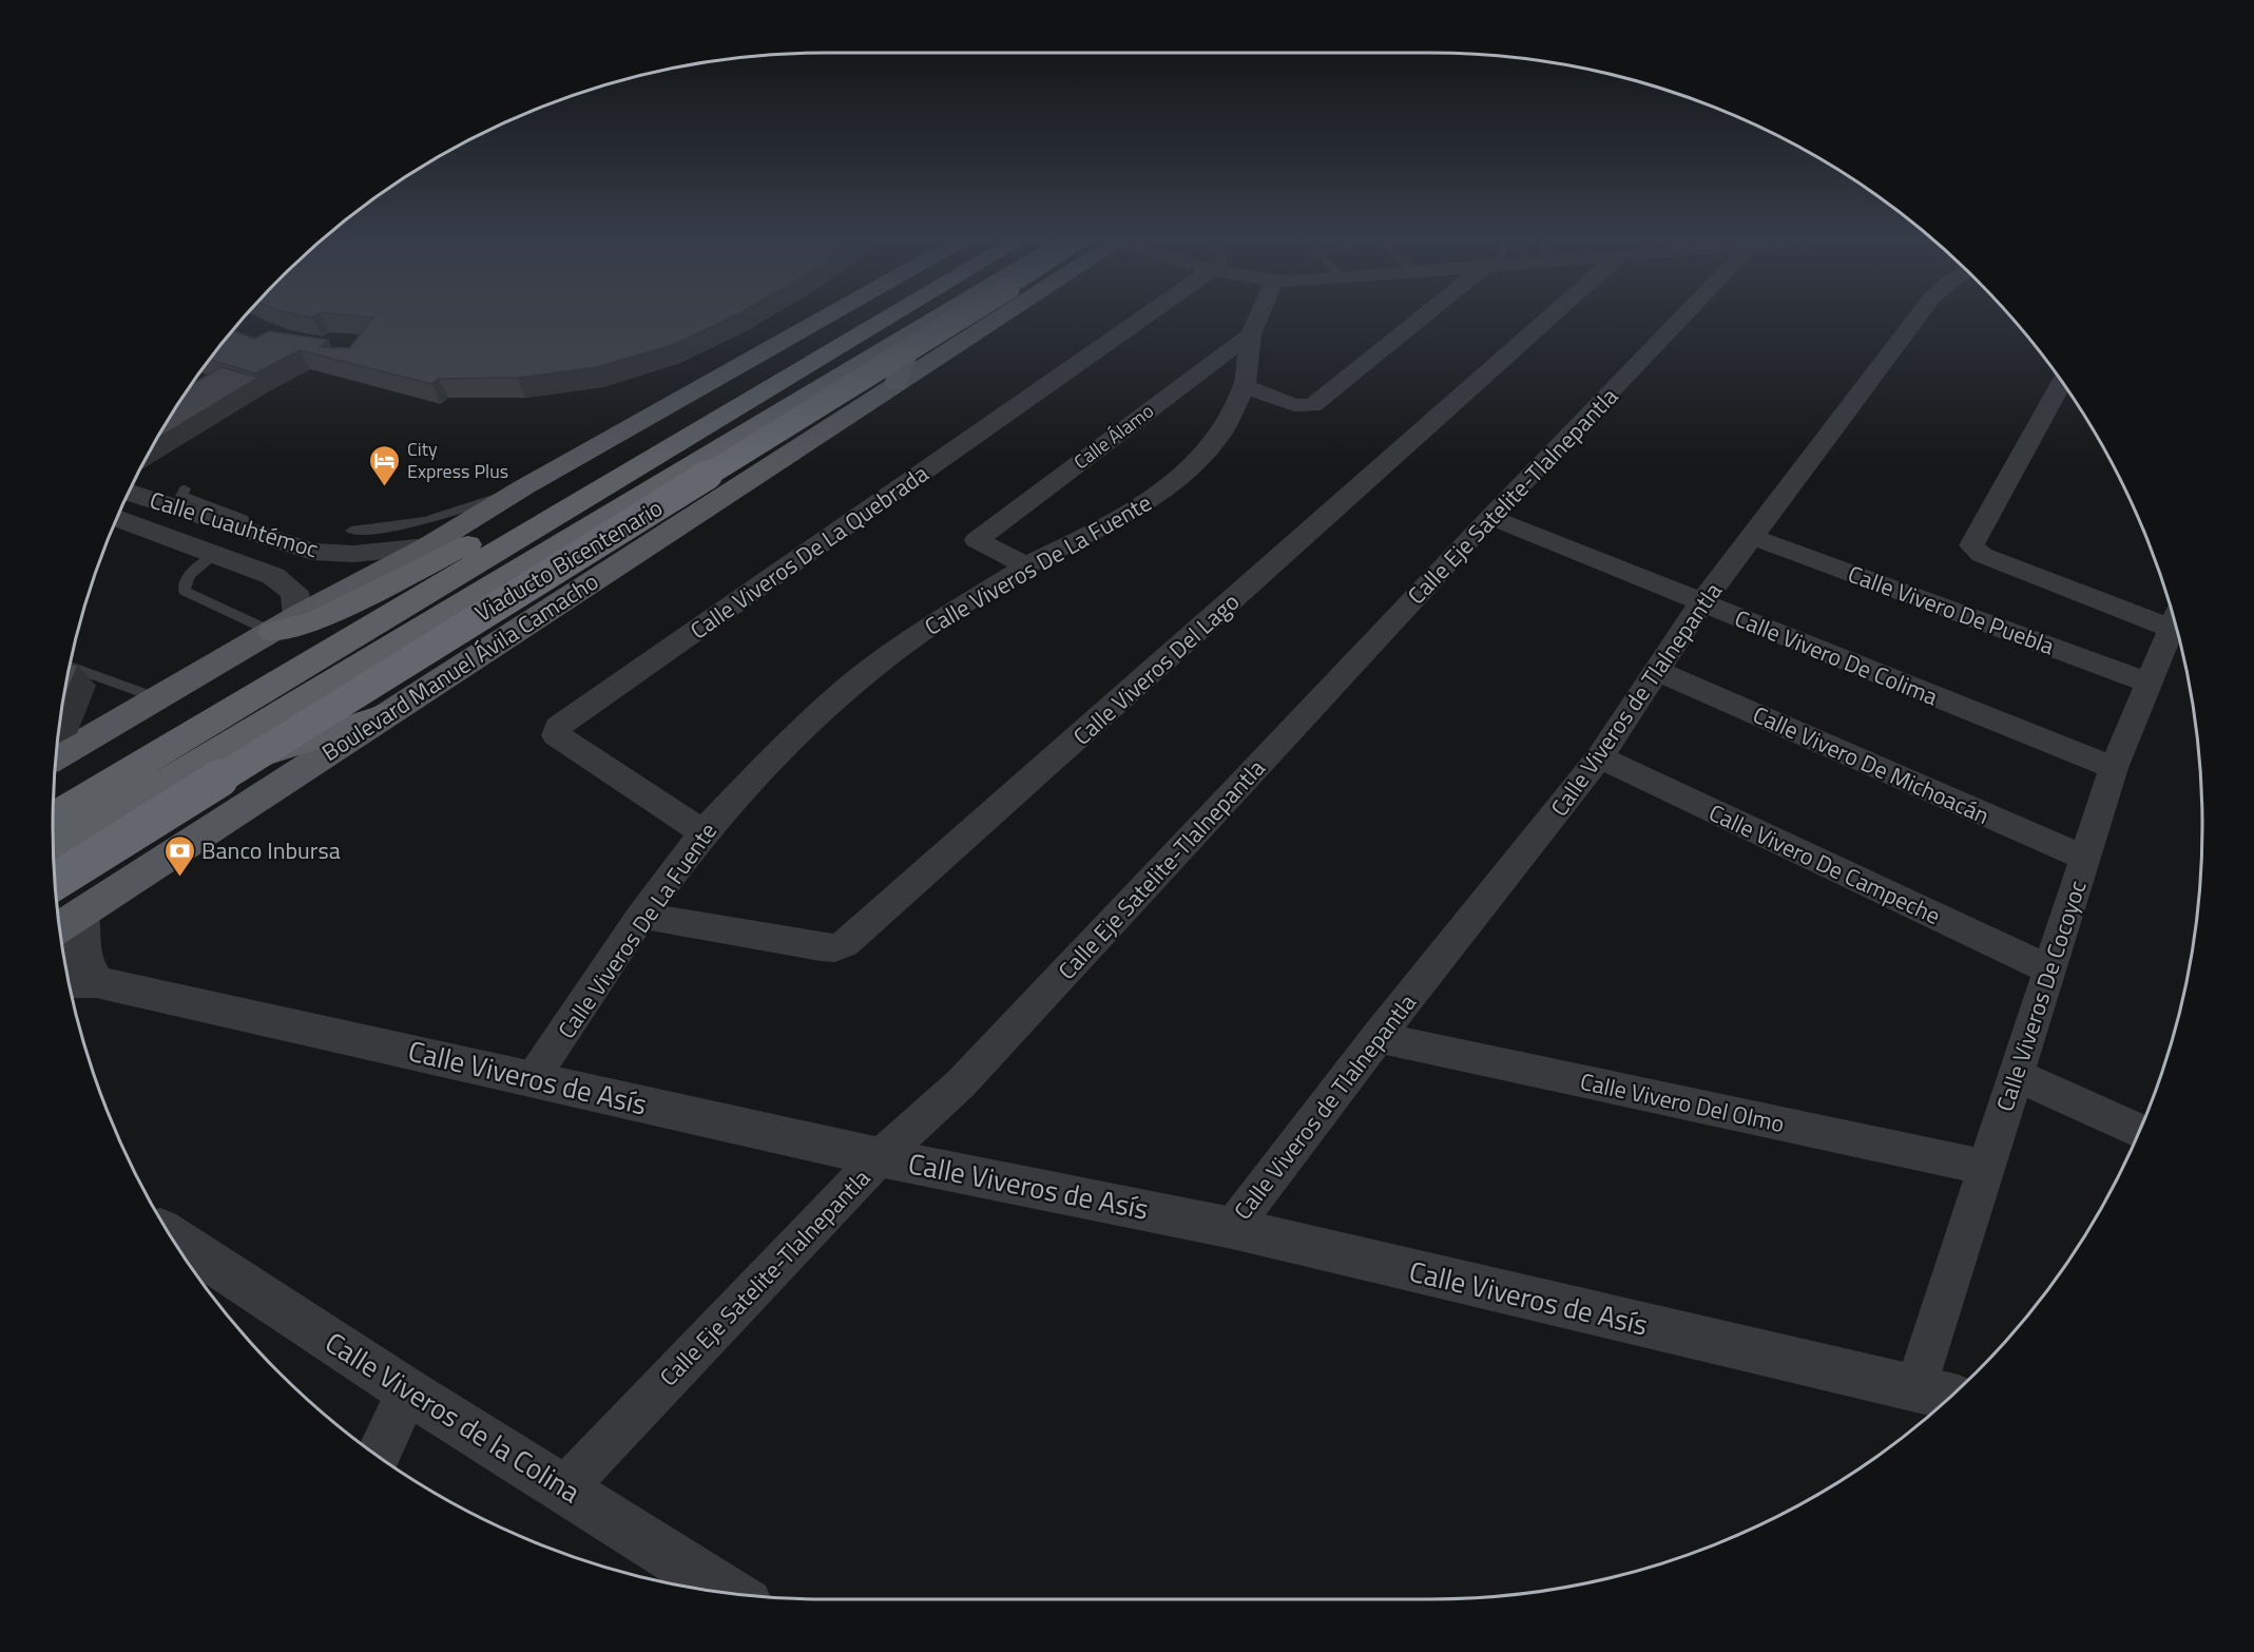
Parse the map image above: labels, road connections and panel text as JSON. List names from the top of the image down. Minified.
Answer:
{"streets":{"highway":["Viaducto Bicentenario","Boulevard Manuel Ávila Camacho"],"street":["Calle Álamo","Calle Eje Satelite-Tlalnepantla","Calle Cuauhtémoc","Calle Viveros De La Quebrada","Calle Viveros De La Fuente","Calle Vivero De Puebla","Calle Vivero De Colima","Calle Viveros Del Lago","Calle Viveros de Tlalnepantla","Calle Vivero De Michoacán","Calle Vivero De Campeche","Calle Viveros De Cocoyoc","Calle Viveros de Asís","Calle Vivero Del Olmo","Calle Viveros de la Colina"]},"crossings":[["Calle Álamo","Calle Viveros De La Fuente"],["Calle Eje Satelite-Tlalnepantla","Calle Vivero De Colima"],["Calle Eje Satelite-Tlalnepantla","Calle Viveros de Asís"],["Calle Eje Satelite-Tlalnepantla","Calle Viveros de la Colina"],["Calle Viveros De La Quebrada","Calle Viveros De La Fuente"],["Calle Viveros De La Fuente","Calle Viveros Del Lago"],["Calle Viveros De La Fuente","Calle Viveros de Asís"],["Calle Vivero De Puebla","Calle Viveros de Tlalnepantla"],["Calle Vivero De Puebla","Calle Viveros De Cocoyoc"],["Calle Vivero De Colima","Calle Viveros de Tlalnepantla"],["Calle Vivero De Colima","Calle Viveros De Cocoyoc"],["Boulevard Manuel Ávila Camacho","Calle Viveros de Asís"],["Calle Viveros de Tlalnepantla","Calle Vivero De Michoacán"],["Calle Viveros de Tlalnepantla","Calle Vivero De Campeche"],["Calle Viveros de Tlalnepantla","Calle Viveros de Asís"],["Calle Viveros de Tlalnepantla","Calle Vivero Del Olmo"],["Calle Vivero De Michoacán","Calle Viveros De Cocoyoc"],["Calle Vivero De Campeche","Calle Viveros De Cocoyoc"],["Calle Viveros De Cocoyoc","Calle Viveros de Asís"],["Calle Viveros De Cocoyoc","Calle Vivero Del Olmo"]],"places":{"hotel":["City Express Plus"],"bank":["Banco Inbursa"]}}
